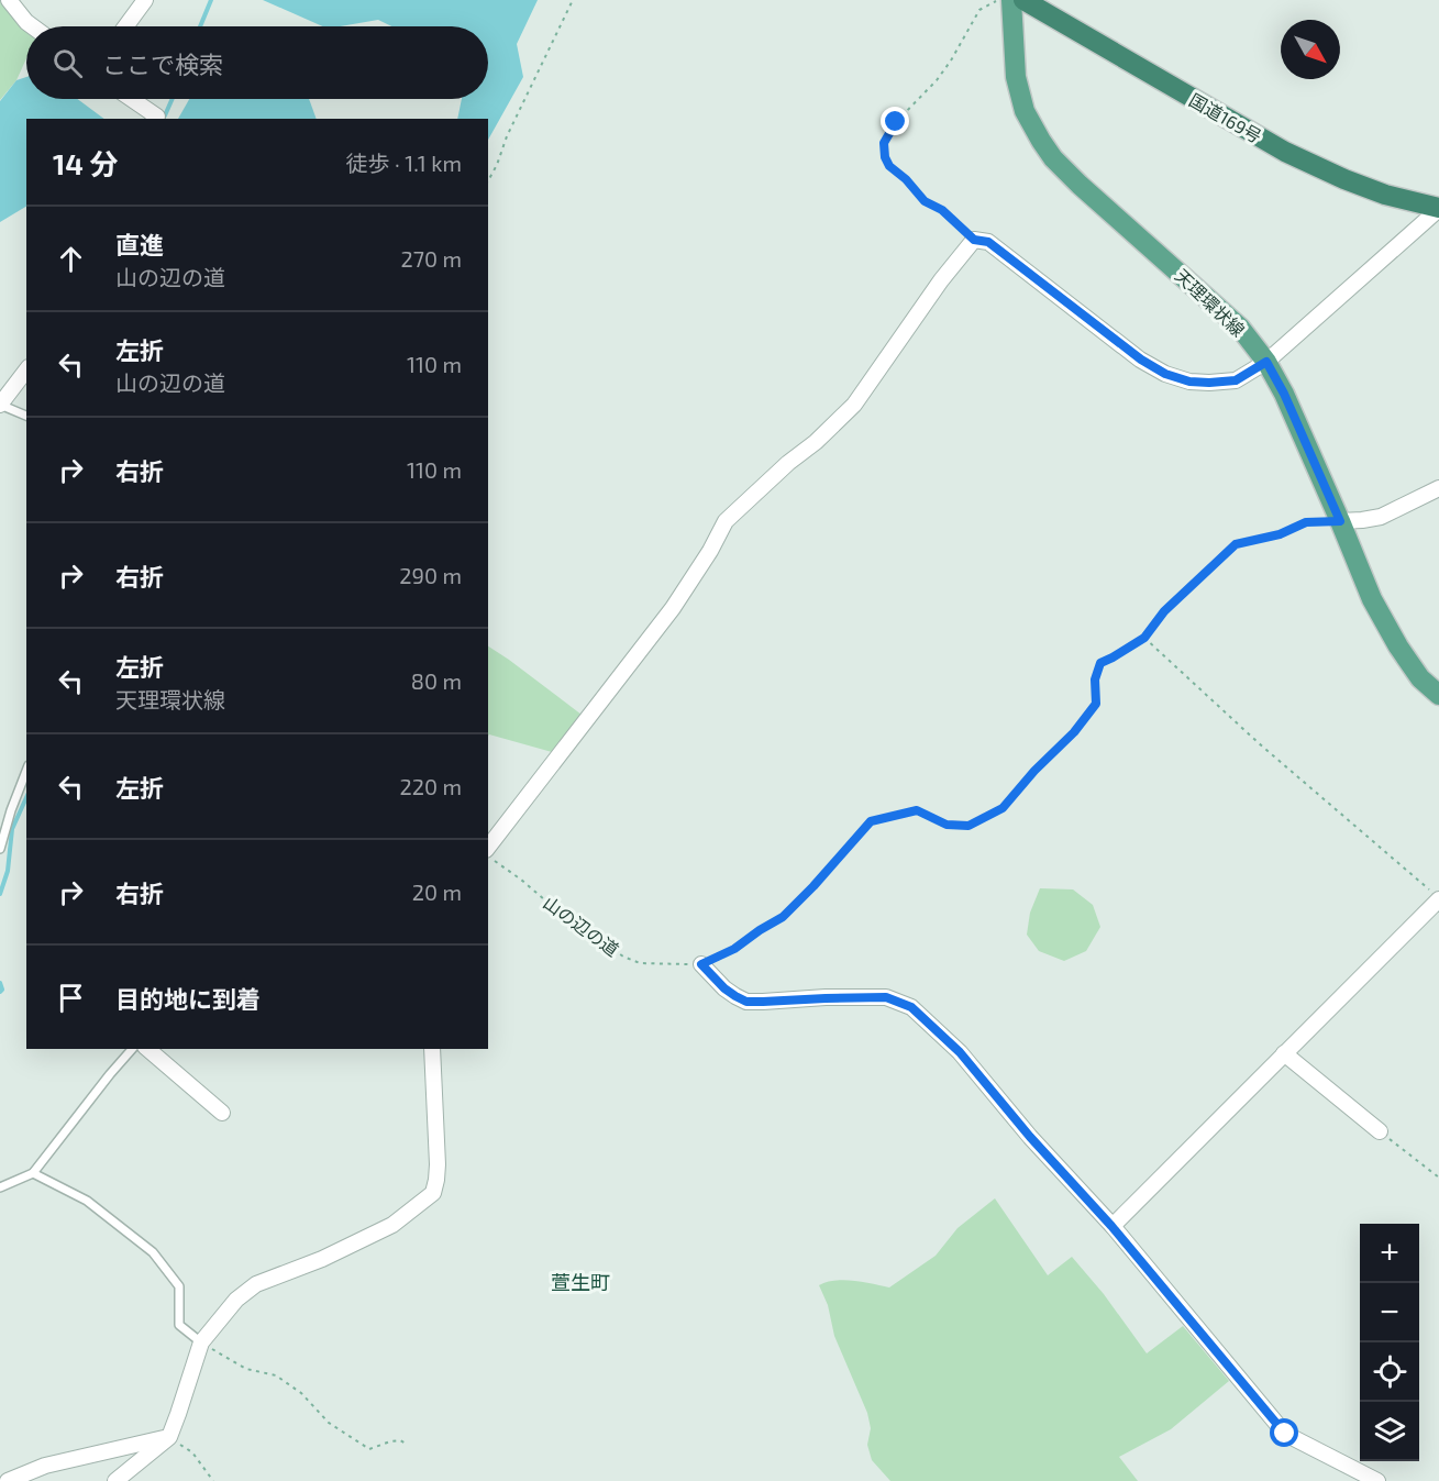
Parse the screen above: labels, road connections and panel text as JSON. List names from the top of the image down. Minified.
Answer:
{"streets":{"highway":["国道169号"],"main road":["天理環状線"],"path":["山の辺の道"]},"districts":["萱生町"],"north":"bottom right","page":{"search":"ここで検索","heading":["14 分","徒歩 · 1.1 km"],"list":[["直進","山の辺の道","270 m"],["左折","山の辺の道","110 m"],["右折","110 m"],["右折","290 m"],["左折","天理環状線","80 m"],["左折","220 m"],["右折","20 m"],"目的地に到着"],"map_buttons":["+","−"]}}
